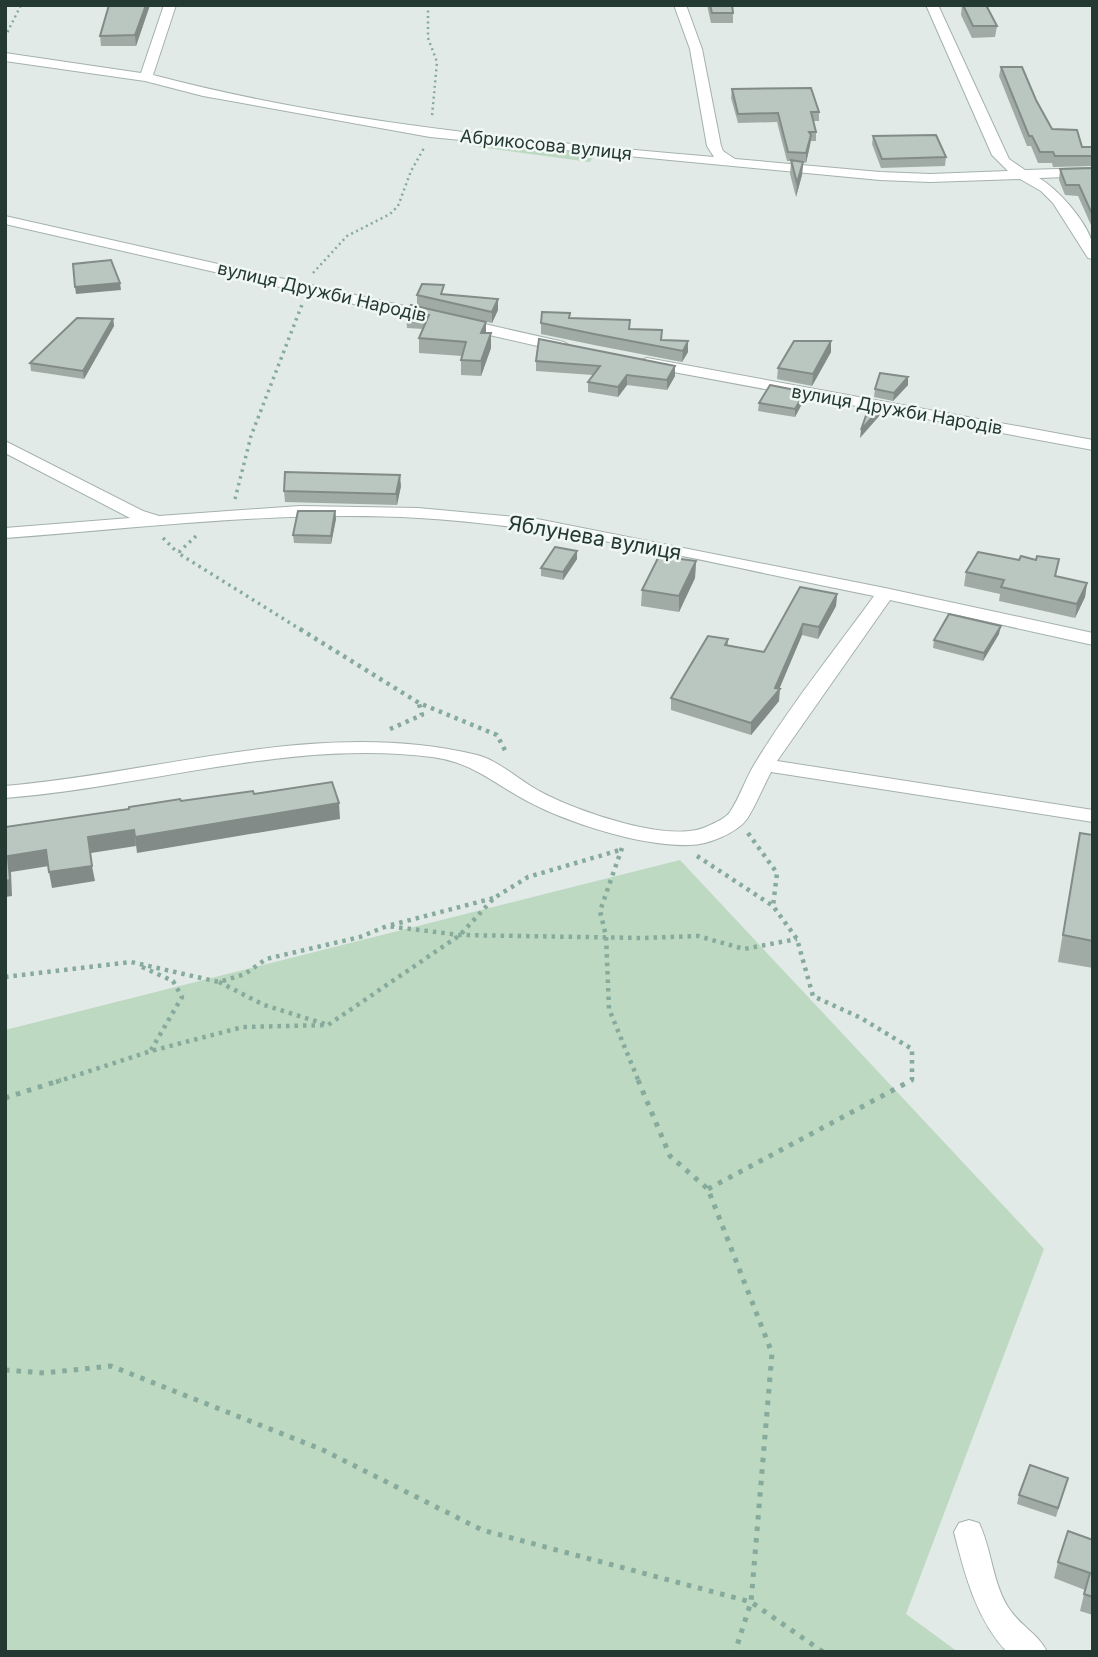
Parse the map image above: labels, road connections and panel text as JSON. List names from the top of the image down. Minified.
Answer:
{"streets":{"street":["Абрикосова вулиця","вулиця Дружби Народів","Яблунева вулиця"]}}
